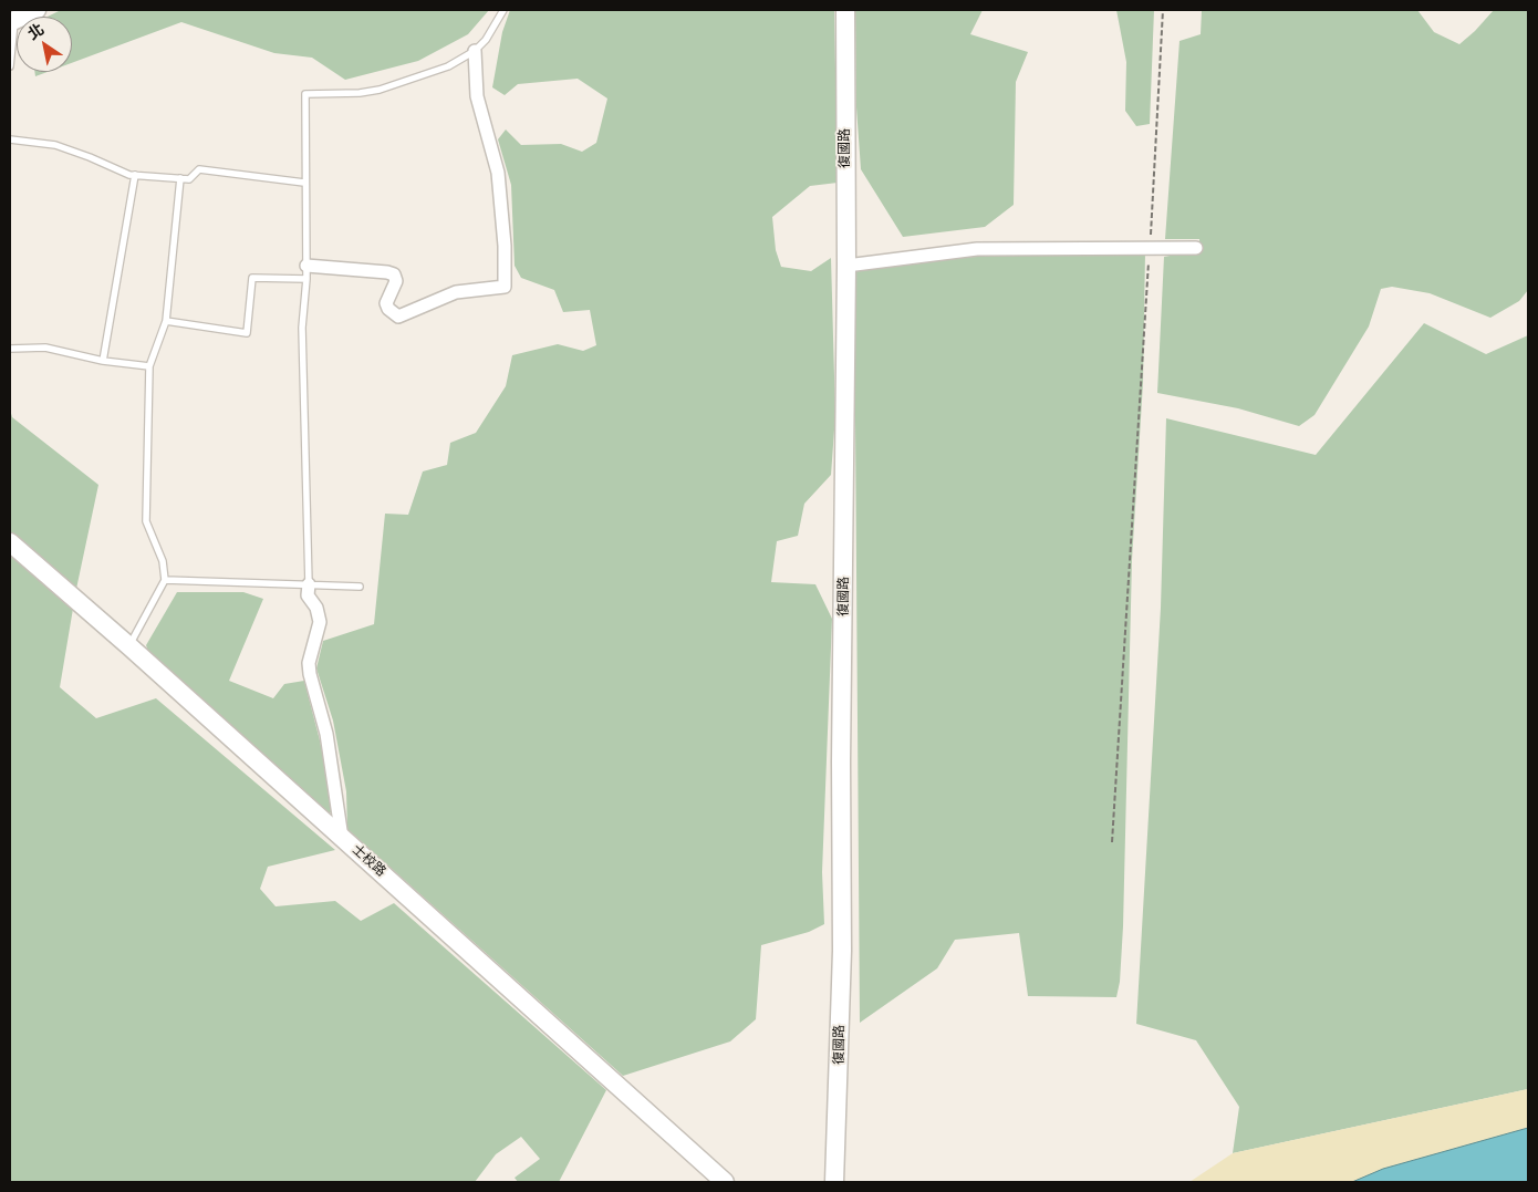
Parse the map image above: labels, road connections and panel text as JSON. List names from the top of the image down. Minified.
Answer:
{"streets":{"street":["復國路","士校路"]},"north":"top left"}
